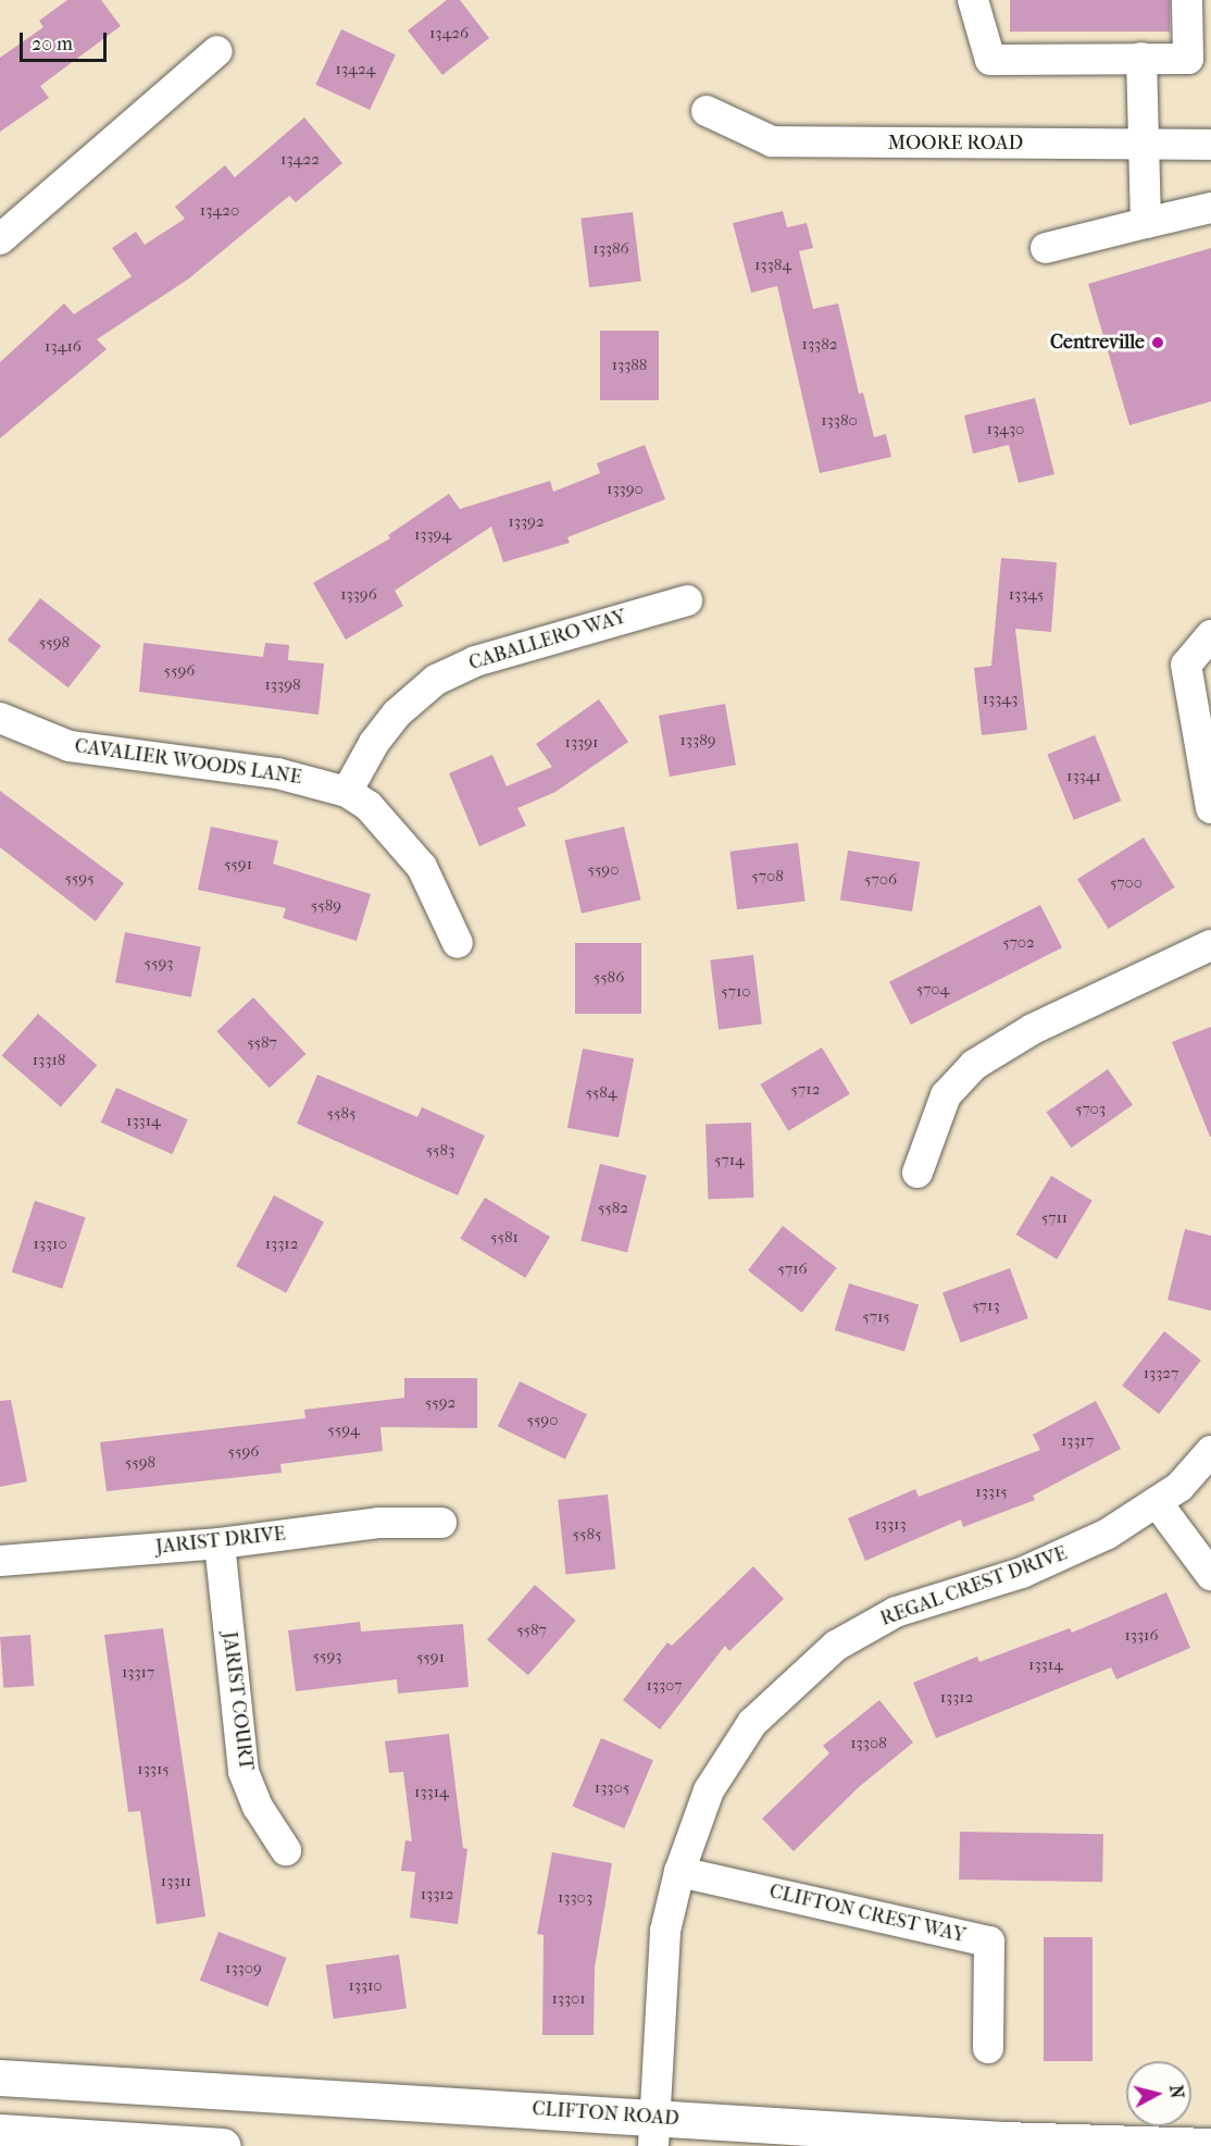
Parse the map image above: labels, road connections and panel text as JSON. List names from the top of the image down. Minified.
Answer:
{"streets":{"main road":["CLIFTON ROAD"],"street":["MOORE ROAD","CABALLERO WAY","CAVALIER WOODS LANE","JARIST DRIVE","REGAL CREST DRIVE","JARIST COURT","CLIFTON CREST WAY"]},"crossings":[["CABALLERO WAY","CAVALIER WOODS LANE"],["JARIST DRIVE","JARIST COURT"],["REGAL CREST DRIVE","CLIFTON CREST WAY"],["REGAL CREST DRIVE","CLIFTON ROAD"]],"places":["Centreville"],"house_numbers":["13426","13424","13422","13420","13386","13384","13382","13416","13388","13380","13430","13390","13392","13394","13396","13345","5598","5596","13398","13343","13389","13391","13341","5591","5590","5708","5595","5706","5700","5589","5702","5593","5586","5704","5710","5587","13318","5712","5584","5703","5585","13314","5583","5714","5582","5711","5581","13310","13312","5716","5713","5715","13327","5592","5590","5594","13317","5596","5598","13315","13313","5585","5587","13316","5593","5591","13314","13317","13307","13312","13308","13315","13305","13314","13311","13312","13303","13309","13310","13301"],"scale_bar":"20 m","north":"right"}
